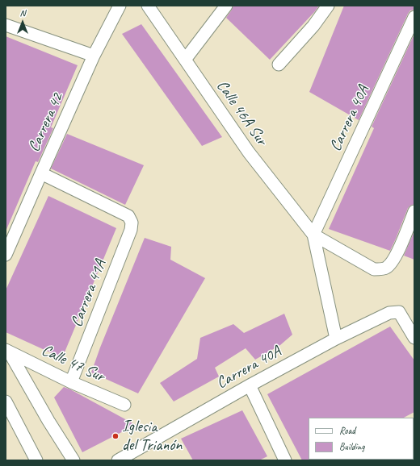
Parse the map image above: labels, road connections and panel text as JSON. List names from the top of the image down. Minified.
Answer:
{"streets":{"street":["Calle 46A Sur","Carrera 40A","Carrera 42","Carrera 41A","Calle 47 Sur"]},"crossings":[["Calle 46A Sur","Carrera 40A"],["Carrera 42","Carrera 41A"],["Carrera 41A","Calle 47 Sur"]],"places":["Iglesia del Trianón"],"legend":["Road","Building"],"north":"top"}
